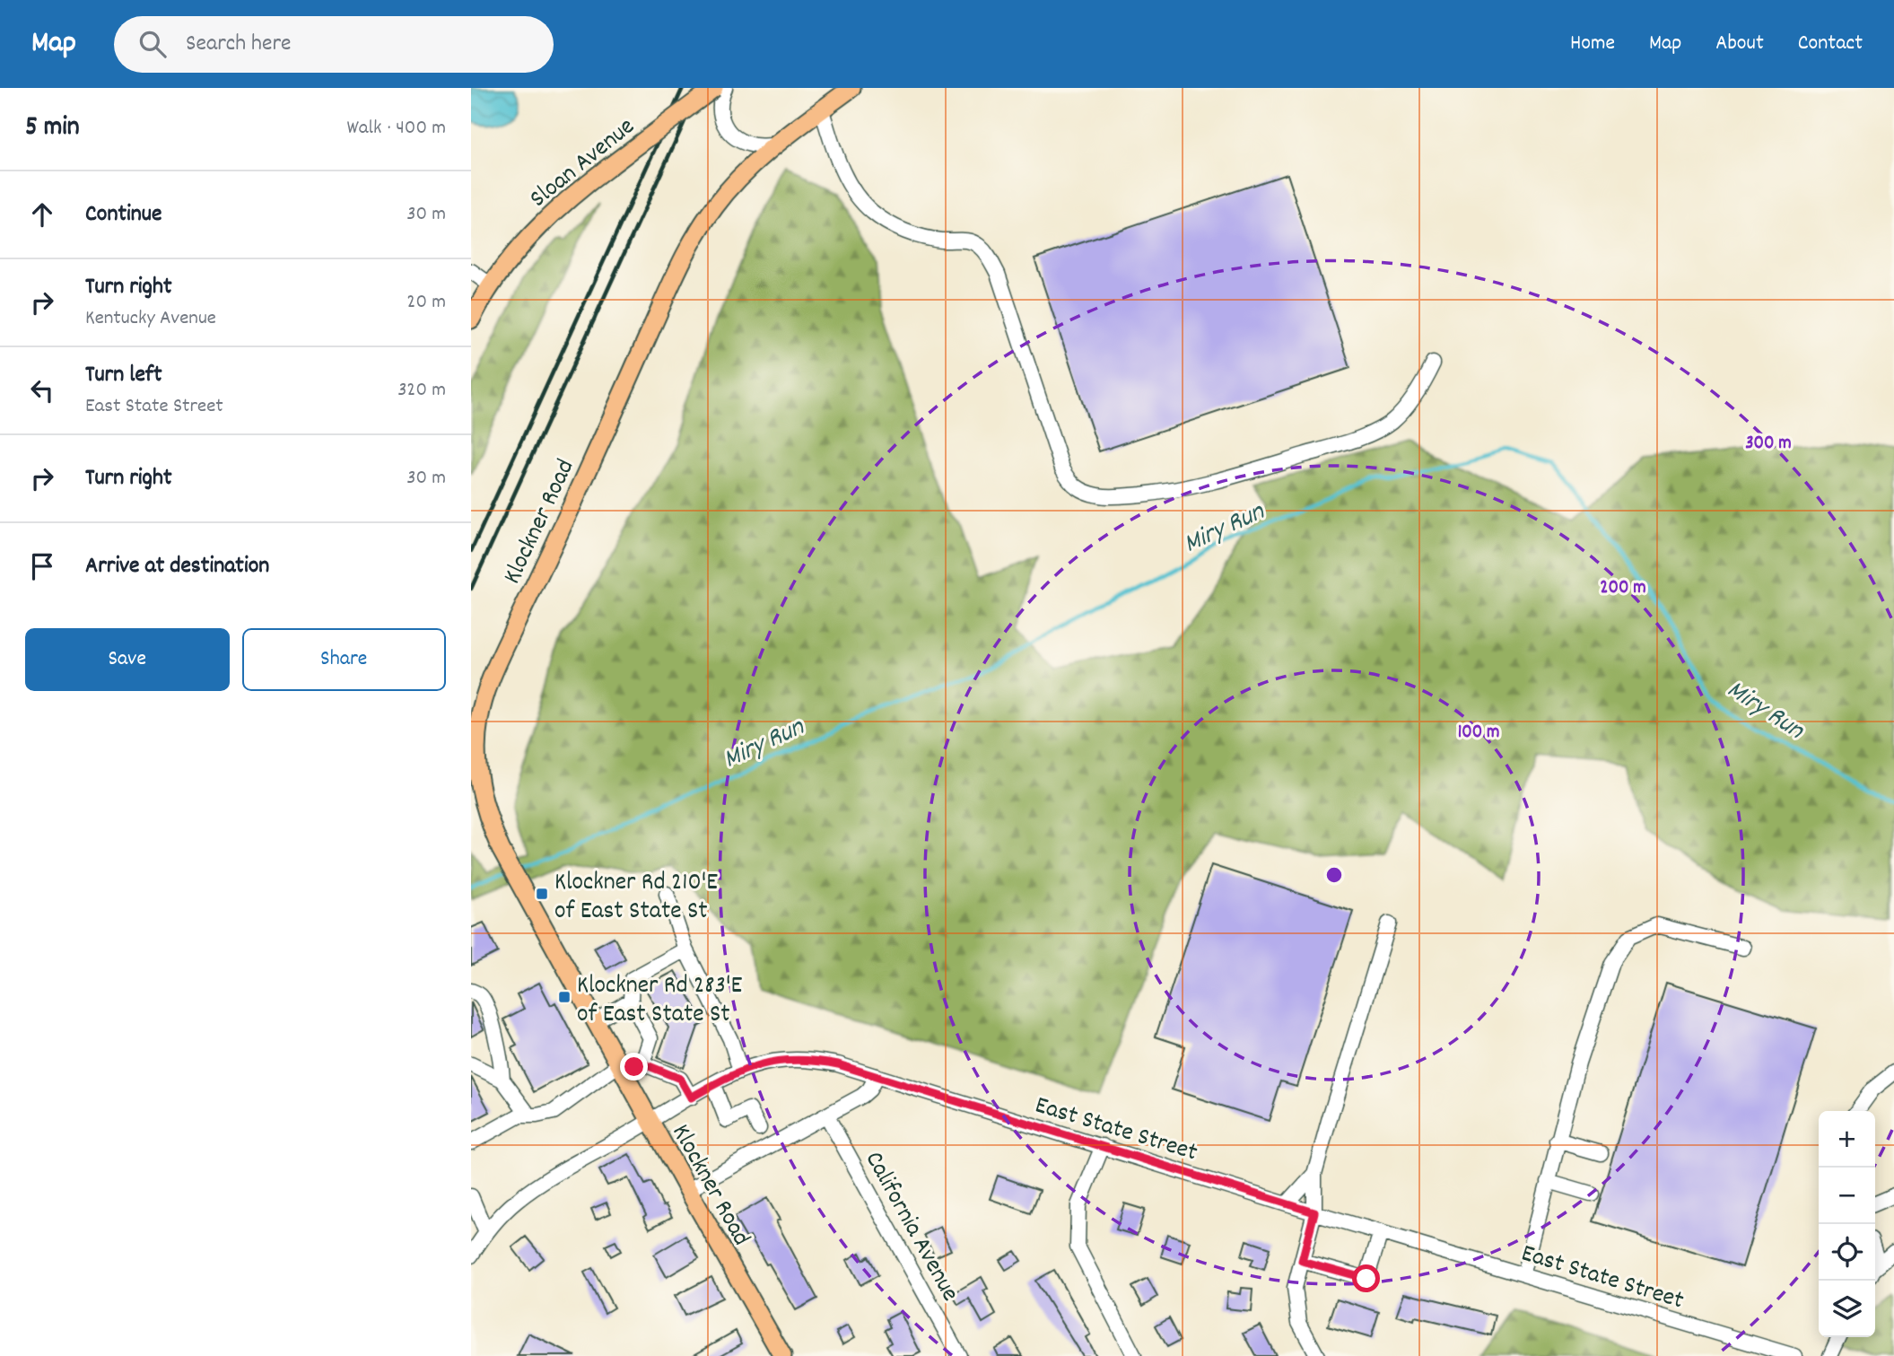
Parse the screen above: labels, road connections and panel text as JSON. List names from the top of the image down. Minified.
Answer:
{"streets":{"main road":["Sloan Avenue","Klockner Road"],"street":["East State Street","California Avenue"]},"crossings":[["Klockner Road","East State Street"]],"water":["Miry Run"],"places":{"transit":["Klockner Rd 210'E of East State St","Klockner Rd 283'E of East State St"]},"page":{"header":"Map","search":"Search here","nav":["Home","Map","About","Contact"],"heading":["5 min","Walk · 400 m"],"list":[["Continue","30 m"],["Turn right","Kentucky Avenue","20 m"],["Turn left","East State Street","320 m"],["Turn right","30 m"],"Arrive at destination"],"buttons":["Save","Share"],"map_buttons":["+","−"]},"rings":["300 m","200 m","100 m"]}
